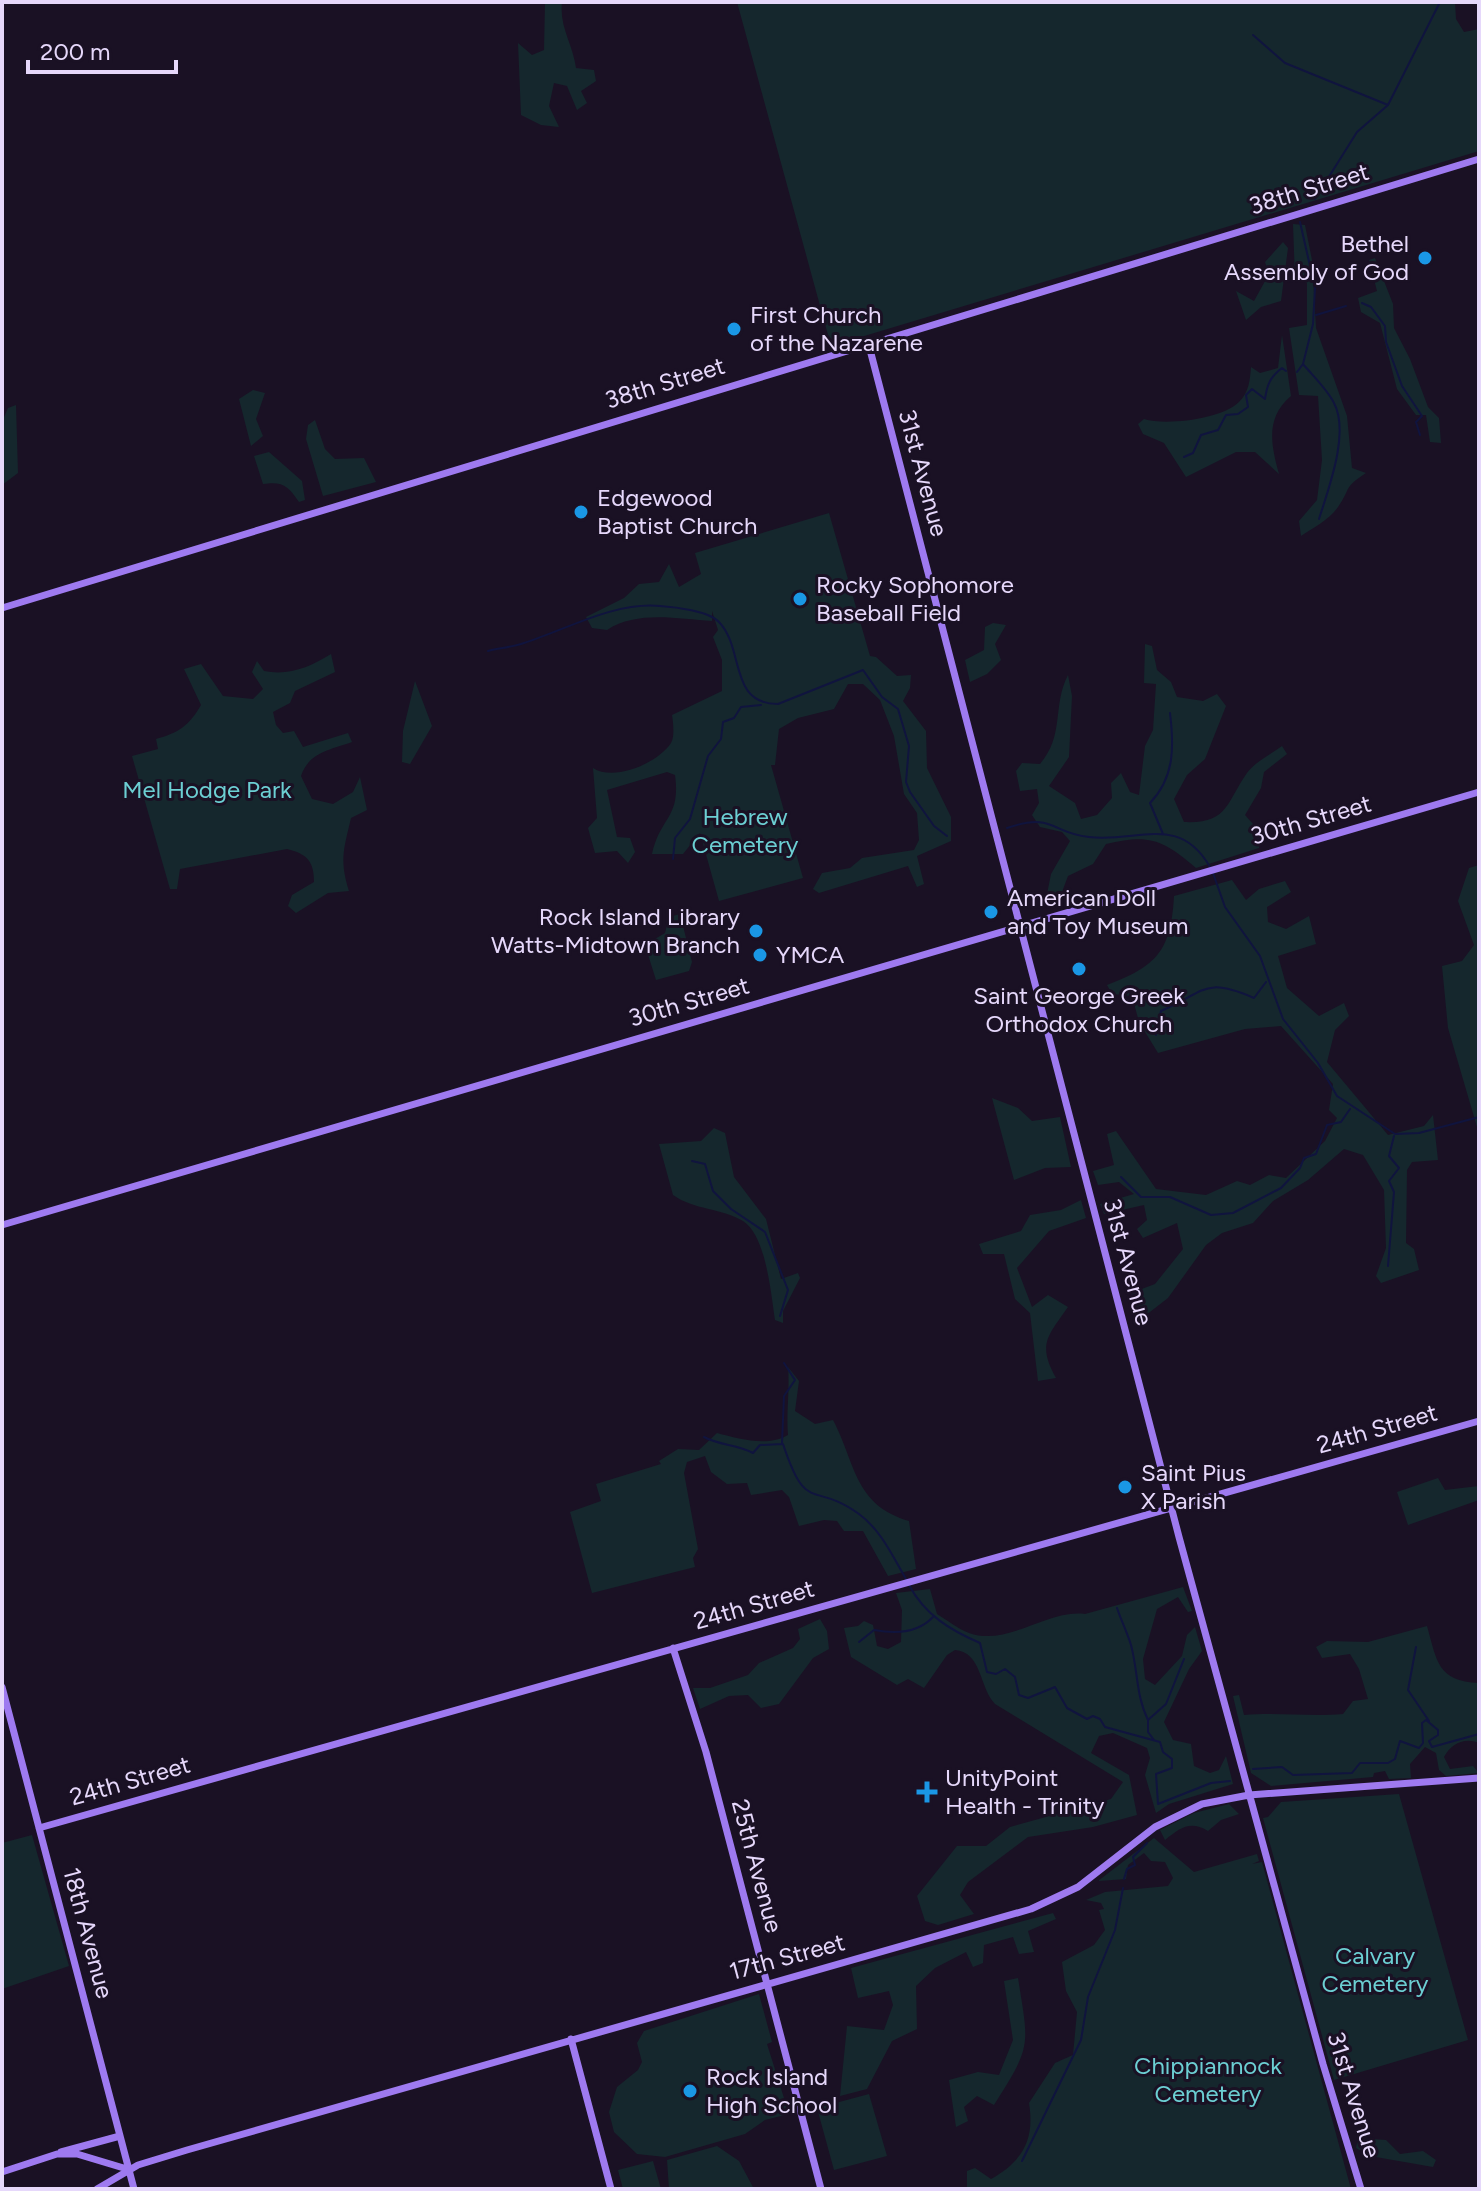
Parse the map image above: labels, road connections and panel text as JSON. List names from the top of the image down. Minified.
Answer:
{"streets":{"street":["38th Street","31st Avenue","30th Street","24th Street","25th Avenue","18th Avenue","17th Street"]},"crossings":[["38th Street","31st Avenue"],["31st Avenue","30th Street"],["31st Avenue","24th Street"],["31st Avenue","17th Street"],["24th Street","25th Avenue"],["24th Street","18th Avenue"],["25th Avenue","17th Street"],["18th Avenue","17th Street"]],"parks":["Mel Hodge Park","Hebrew Cemetery","Calvary Cemetery","Chippiannock Cemetery"],"places":{"other":["Bethel Assembly of God","First Church of the Nazarene","Edgewood Baptist Church","Rocky Sophomore Baseball Field","American Doll and Toy Museum","Rock Island Library Watts-Midtown Branch","YMCA","Saint George Greek Orthodox Church","Saint Pius X Parish","Rock Island High School"],"health":["UnityPoint Health - Trinity"]},"scale_bar":"200 m"}
